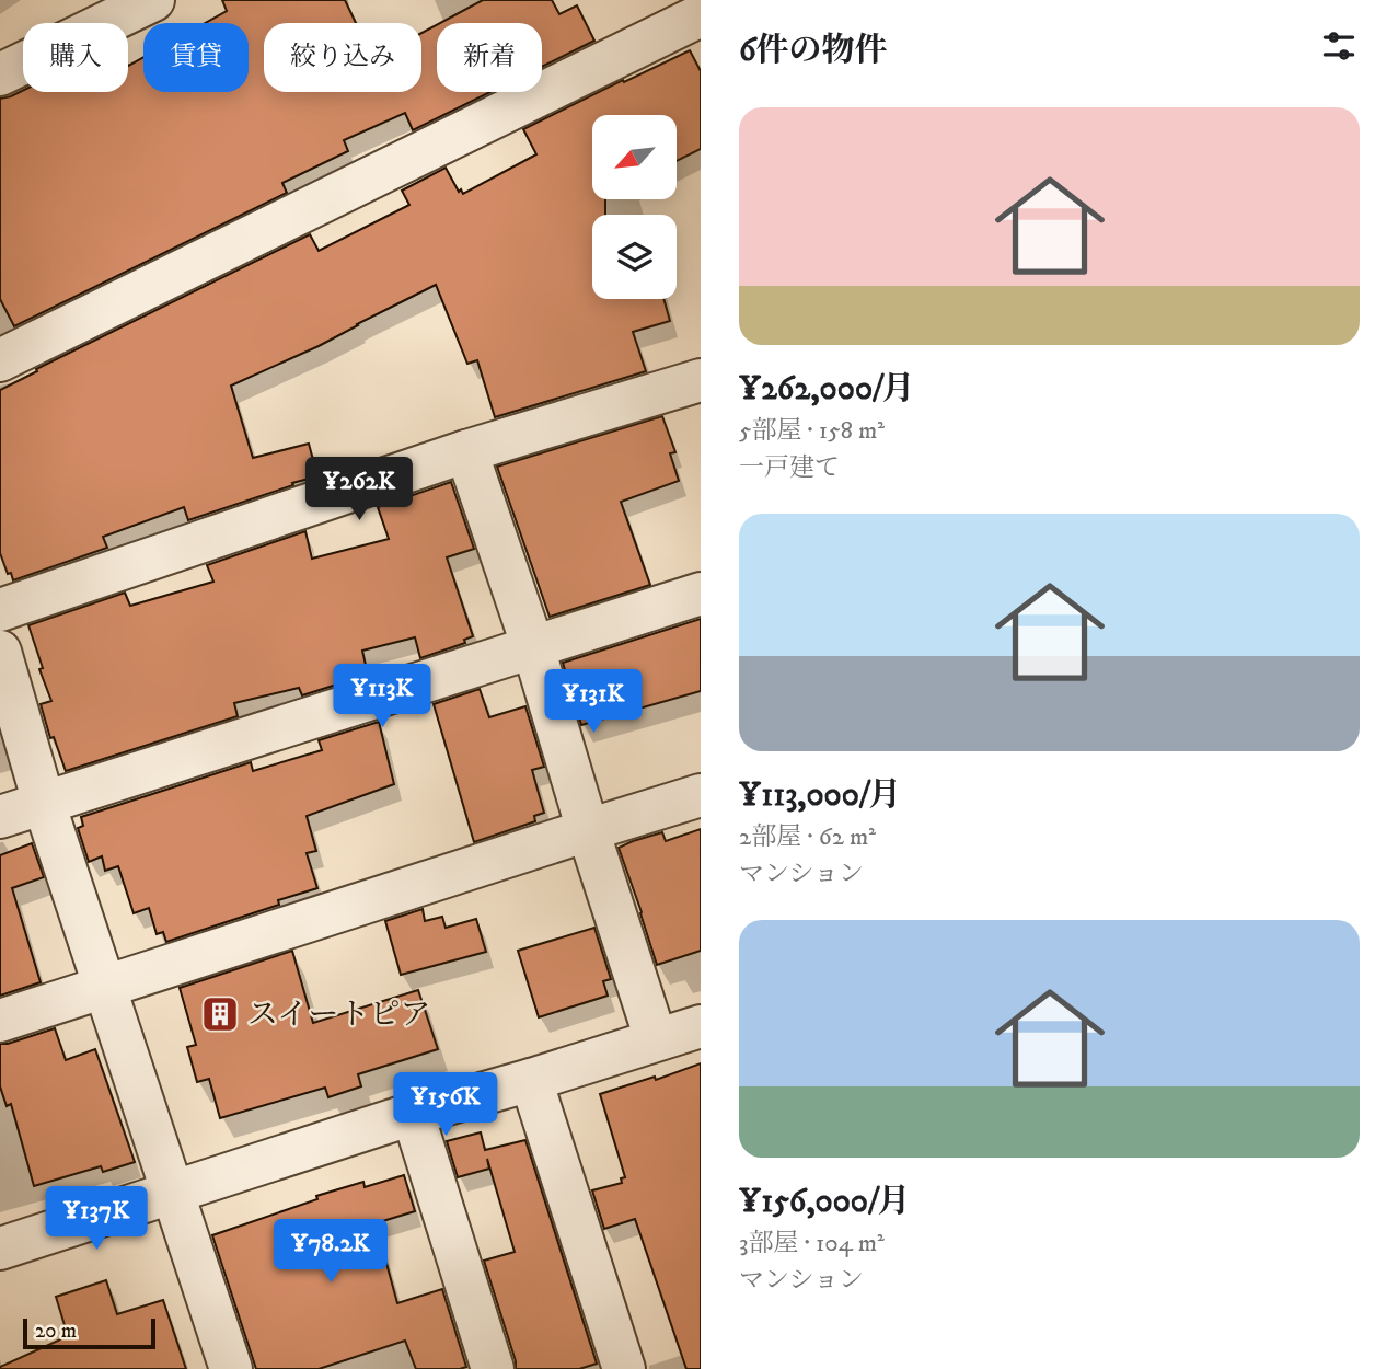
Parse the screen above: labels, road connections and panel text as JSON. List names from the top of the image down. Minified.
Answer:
{"places":{"building":["スイートピア"]},"scale_bar":"20 m","north":"bottom left","page":{"heading":"6件の物件","chip":["購入","賃貸","絞り込み","新着"],"list":[{"name":"¥262,000/月","note":"5部屋 · 158 m² · 一戸建て"},{"name":"¥113,000/月","note":"2部屋 · 62 m² · マンション"},{"name":"¥156,000/月","note":"3部屋 · 104 m² · マンション"}],"price":["¥262K","¥113K","¥131K","¥156K","¥137K","¥78.2K"],"scale":"20 m"}}
